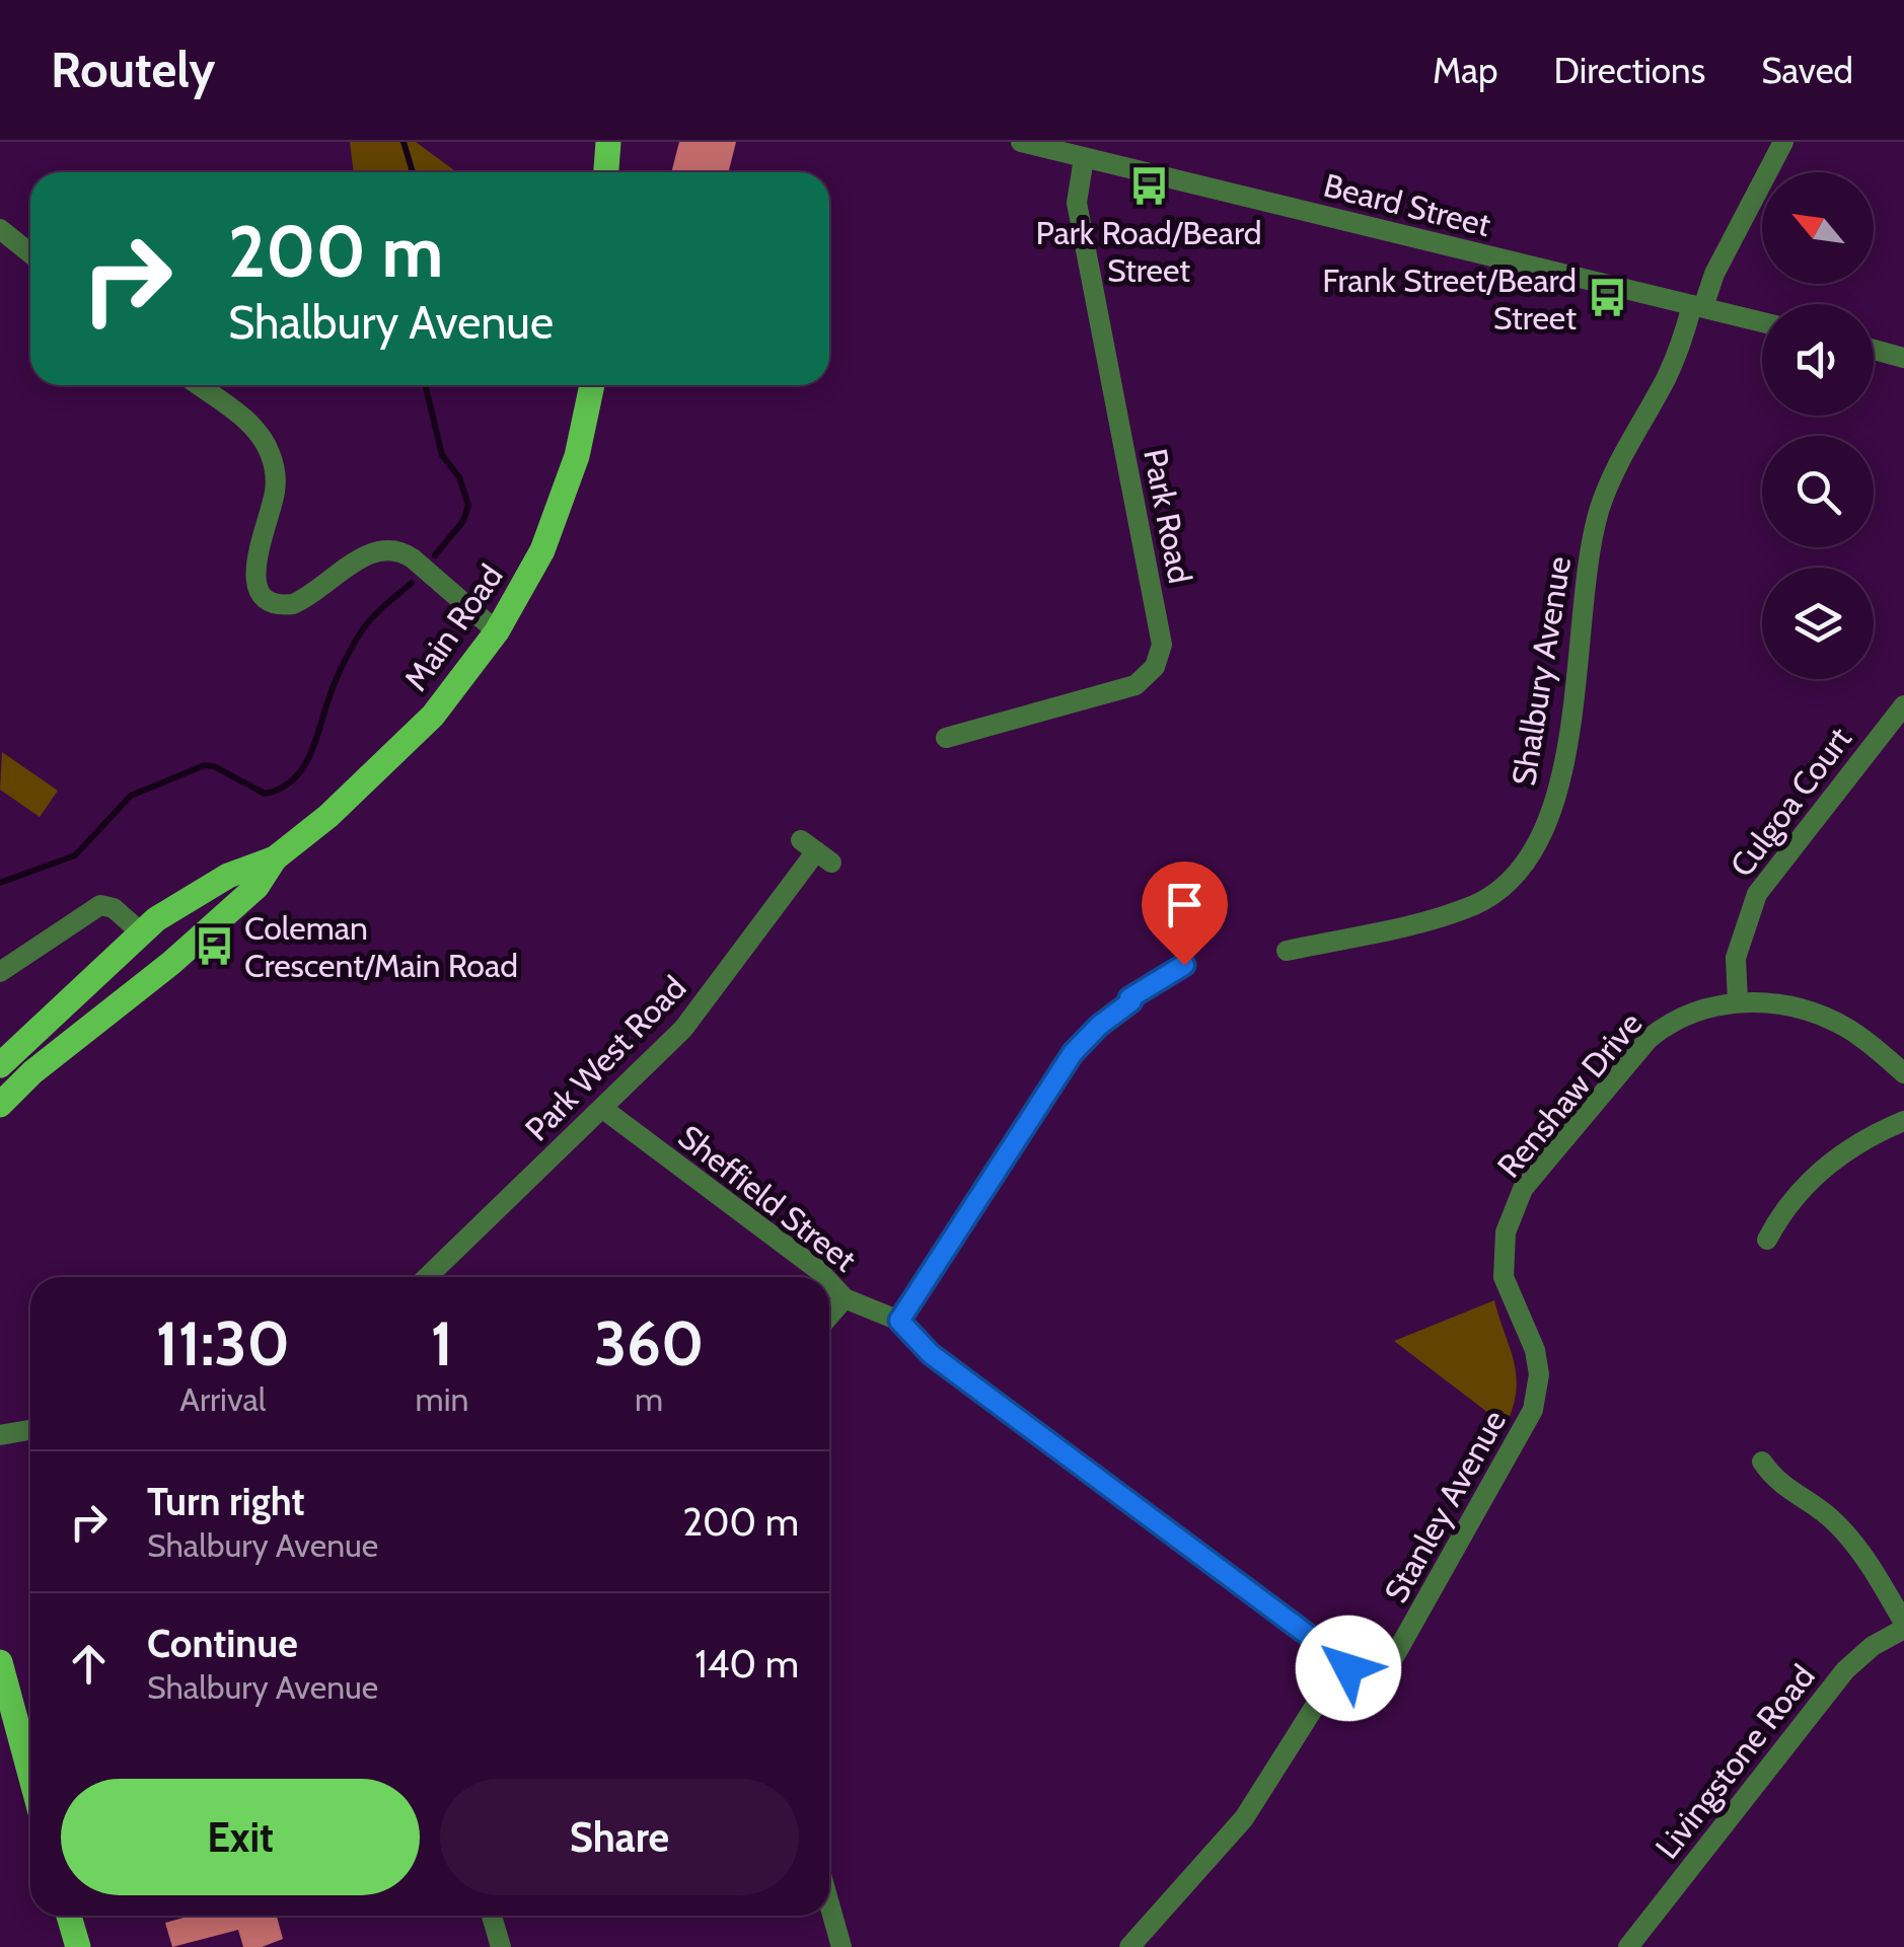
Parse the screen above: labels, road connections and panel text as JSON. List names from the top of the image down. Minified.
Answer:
{"streets":{"main road":["Main Road"],"street":["Beard Street","Park Road","Shalbury Avenue","Culgoa Court","Park West Road","Renshaw Drive","Sheffield Street","Stanley Avenue","Livingstone Road"]},"crossings":[["Beard Street","Park Road"],["Beard Street","Shalbury Avenue"],["Culgoa Court","Renshaw Drive"],["Park West Road","Sheffield Street"],["Renshaw Drive","Stanley Avenue"],["Sheffield Street","Stanley Avenue"]],"places":{"bus stop":["Park Road/Beard Street","Frank Street/Beard Street","Coleman Crescent/Main Road"]},"north":"top left","page":{"header":"Routely","nav":["Map","Directions","Saved"],"turn":["200 m","Shalbury Avenue"],"eta":["11:30","Arrival","1","min","360","m"],"list":[{"name":"Turn right","note":"Shalbury Avenue","value":"200 m"},{"name":"Continue","note":"Shalbury Avenue","value":"140 m"}],"buttons":["Exit","Share"]}}
